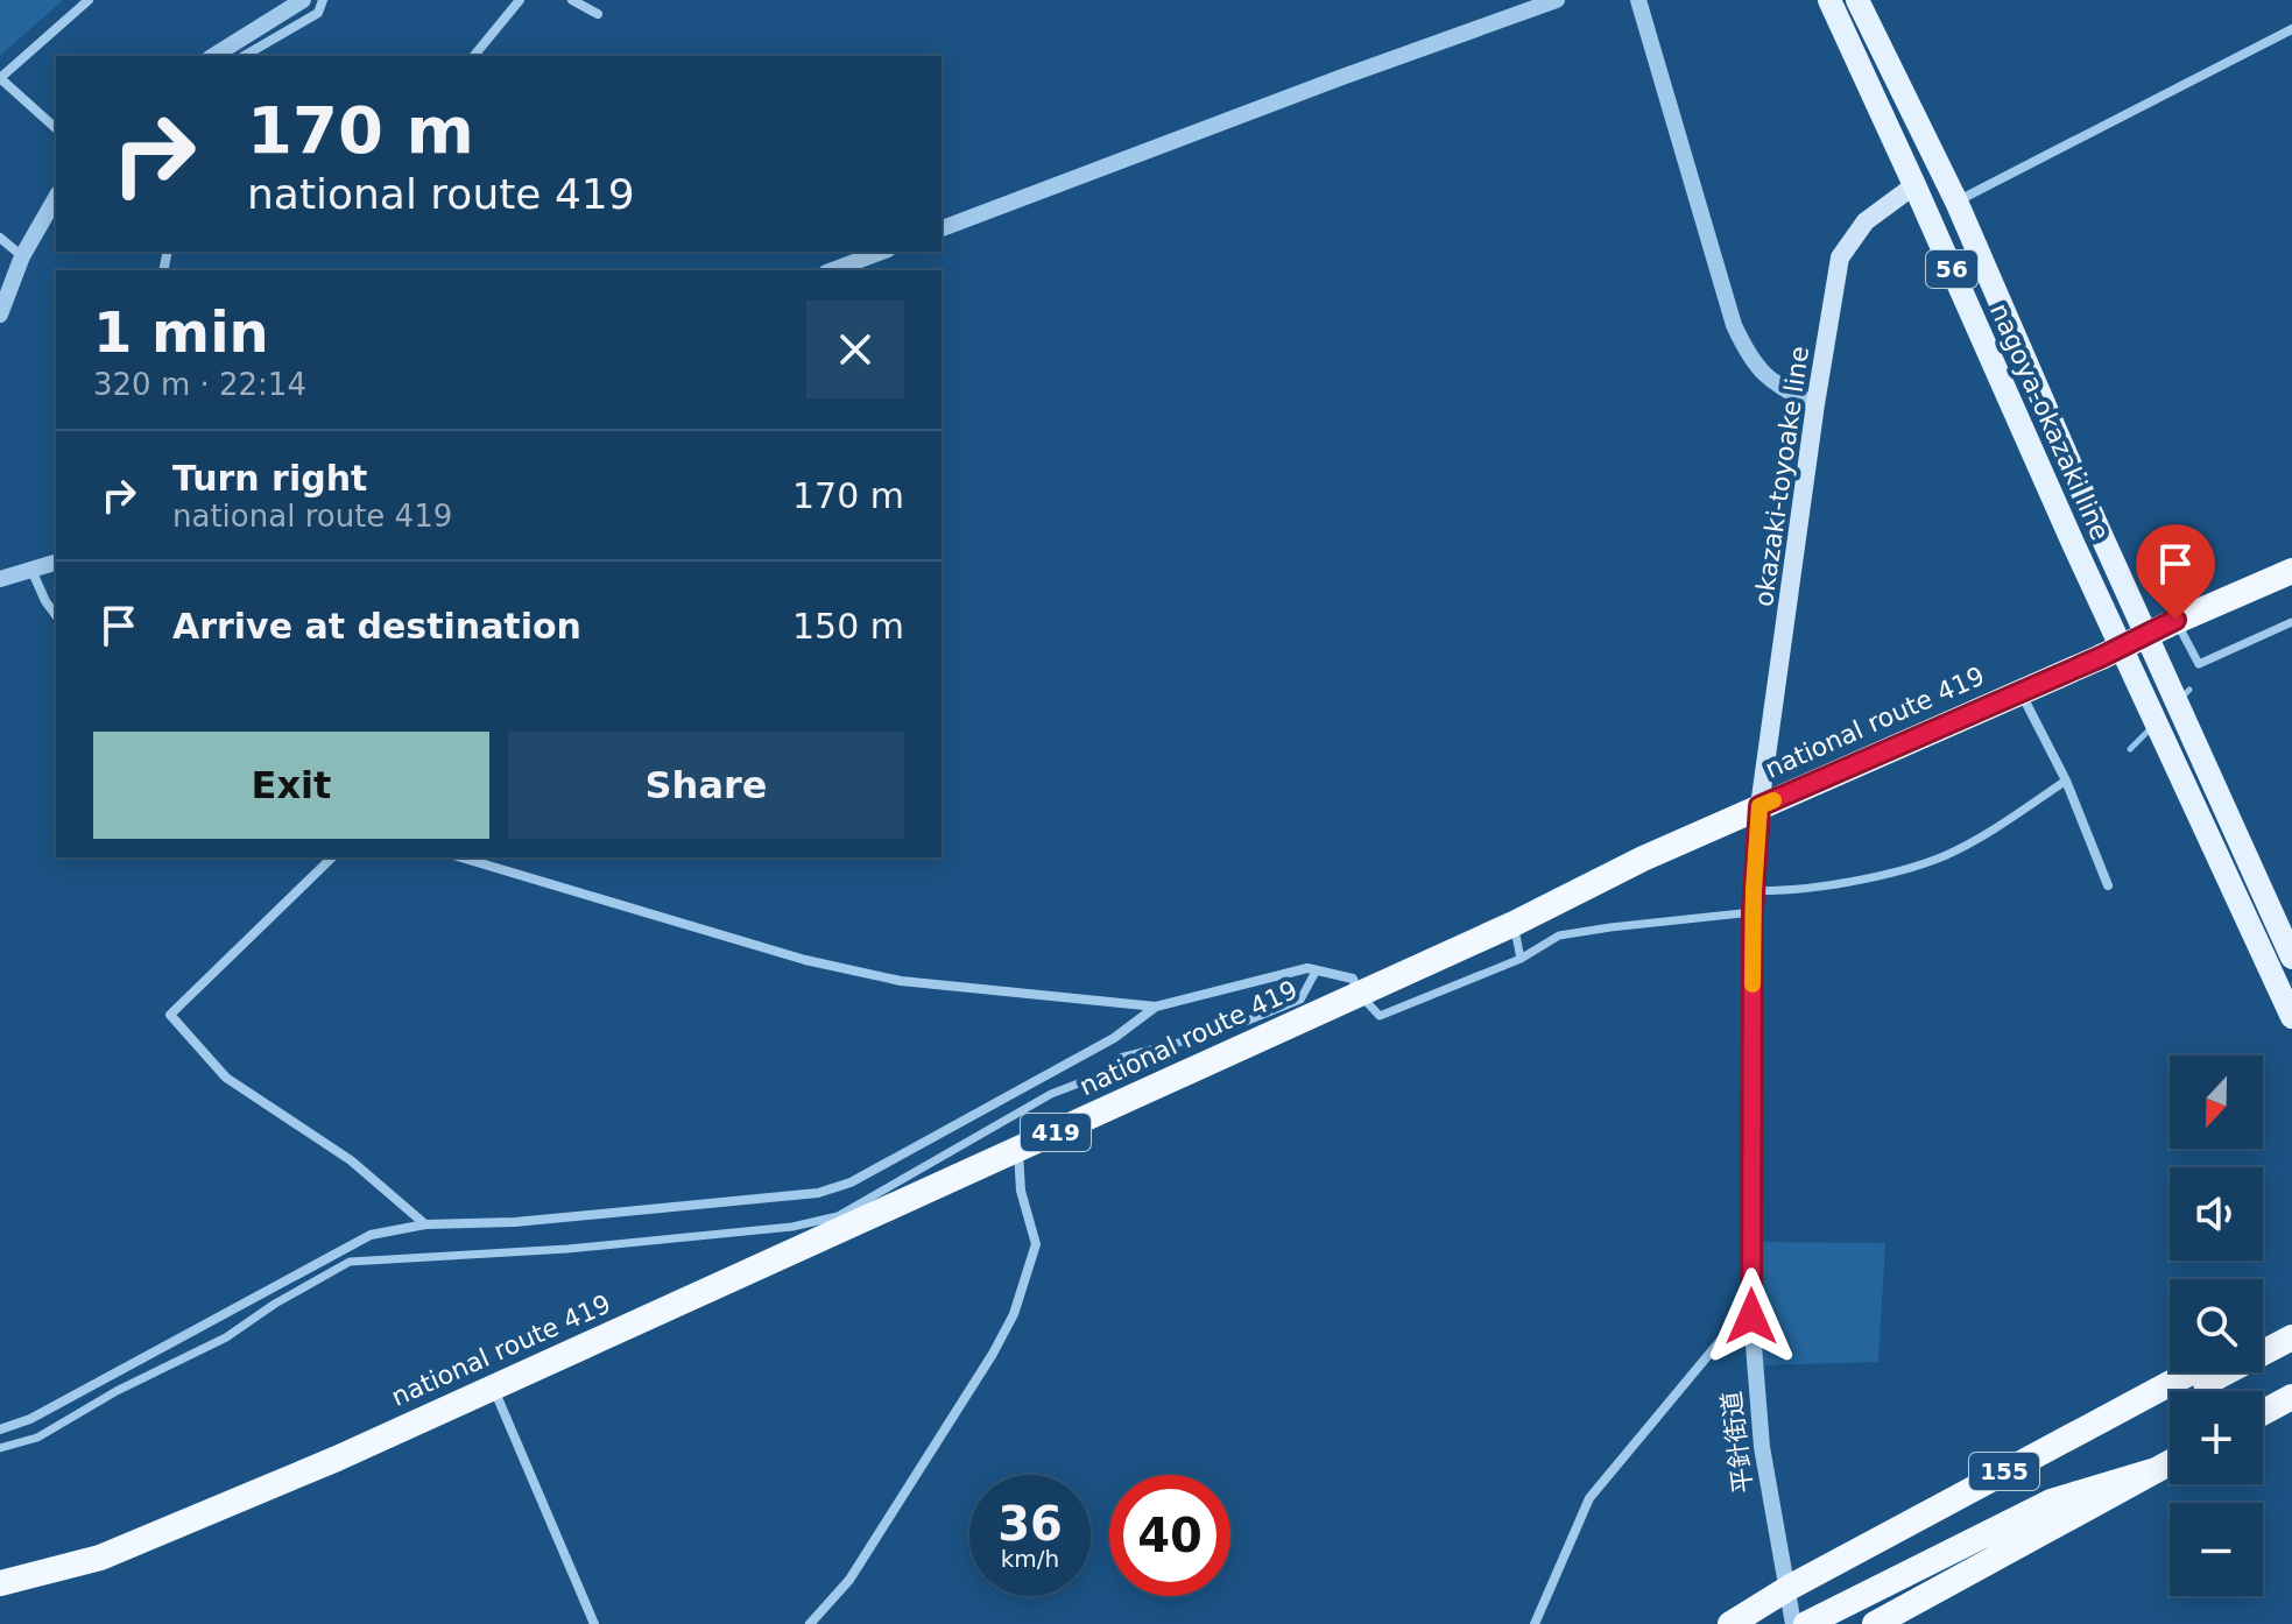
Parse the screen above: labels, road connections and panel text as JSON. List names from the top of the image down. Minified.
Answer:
{"streets":{"highway":["national route 419","419","155"],"main road":["56","nagoya-okazaki line","okazaki-toyoake line"],"street":["平針街道"]},"crossings":[["nagoya-okazaki line","okazaki-toyoake line"],["okazaki-toyoake line","national route 419"],["okazaki-toyoake line","平針街道"],["national route 419","平針街道"],["平針街道","155"]],"north":"bottom","page":{"turn":["170 m","national route 419"],"heading":["1 min","320 m · 22:14"],"list":[{"name":"Turn right","note":"national route 419","value":"170 m"},{"name":"Arrive at destination","value":"150 m"}],"buttons":["Exit","Share"],"map_buttons":["+","−"],"speed":"36 km/h","limit":"40"}}
